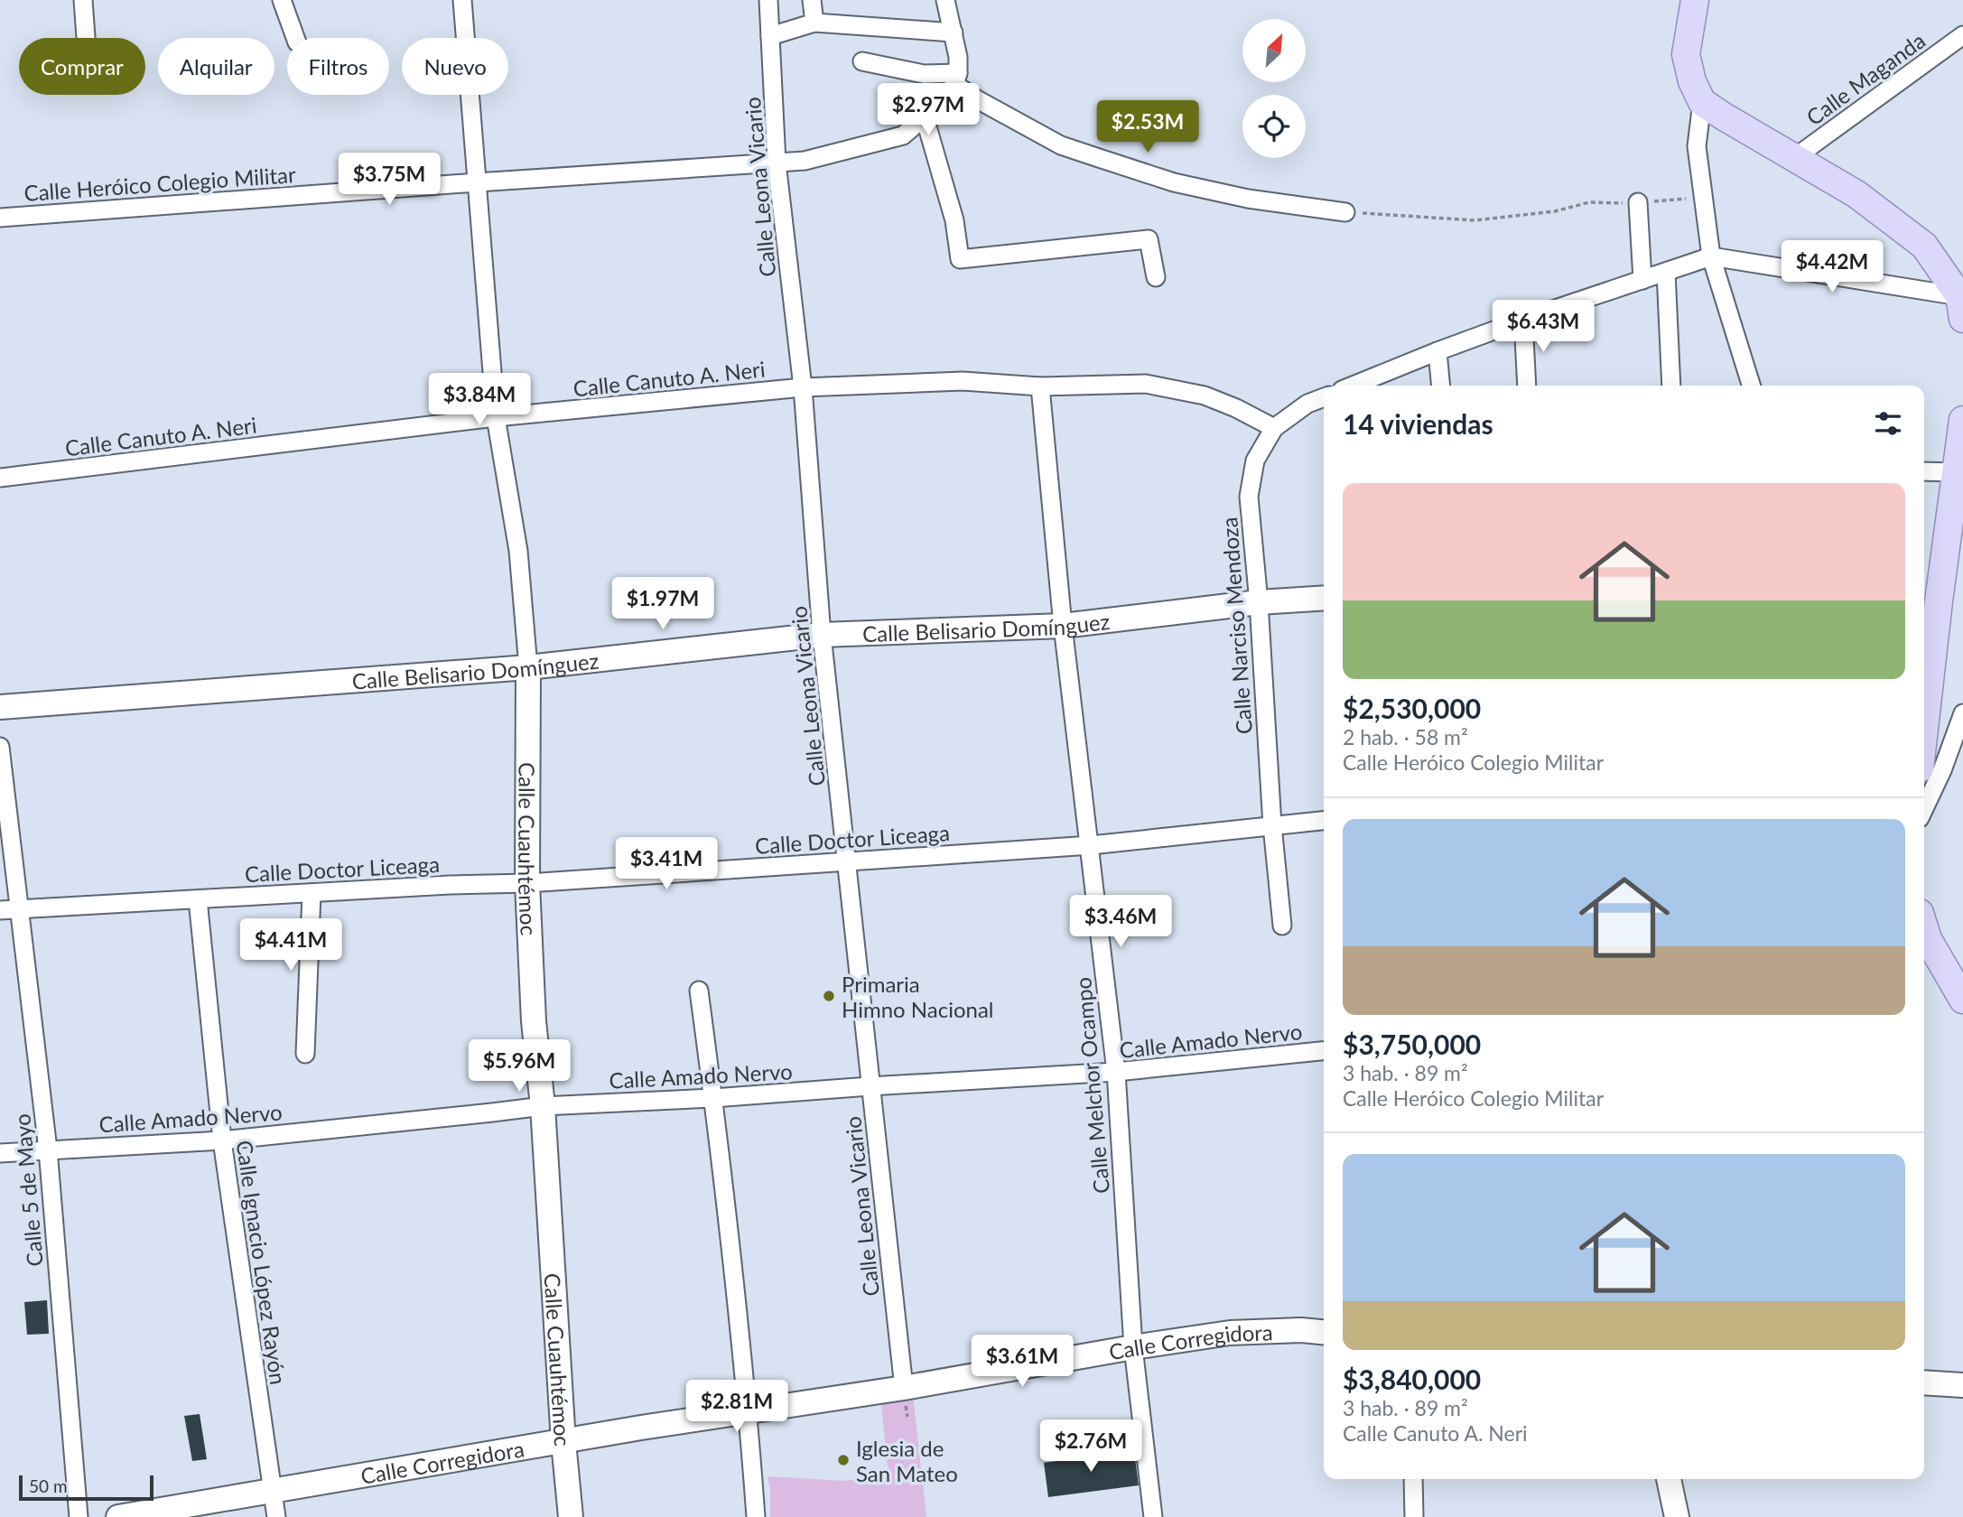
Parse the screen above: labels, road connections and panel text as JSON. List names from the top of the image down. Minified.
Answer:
{"streets":{"street":["Calle Maganda","Calle Heróico Colegio Militar","Calle Leona Vicario","Calle Canuto A. Neri","Calle Narciso Mendoza","Calle Belisario Domínguez","Calle Doctor Liceaga","Calle Cuauhtémoc","Calle Amado Nervo","Calle Melchor Ocampo","Calle 5 de Mayo","Calle Ignacio López Rayón","Calle Corregidora"]},"crossings":[["Calle Heróico Colegio Militar","Calle Leona Vicario"],["Calle Heróico Colegio Militar","Calle Cuauhtémoc"],["Calle Leona Vicario","Calle Canuto A. Neri"],["Calle Leona Vicario","Calle Belisario Domínguez"],["Calle Leona Vicario","Calle Doctor Liceaga"],["Calle Leona Vicario","Calle Amado Nervo"],["Calle Leona Vicario","Calle Corregidora"],["Calle Canuto A. Neri","Calle Narciso Mendoza"],["Calle Canuto A. Neri","Calle Cuauhtémoc"],["Calle Canuto A. Neri","Calle Melchor Ocampo"],["Calle Narciso Mendoza","Calle Belisario Domínguez"],["Calle Narciso Mendoza","Calle Doctor Liceaga"],["Calle Belisario Domínguez","Calle Cuauhtémoc"],["Calle Belisario Domínguez","Calle Melchor Ocampo"],["Calle Doctor Liceaga","Calle Cuauhtémoc"],["Calle Doctor Liceaga","Calle Melchor Ocampo"],["Calle Doctor Liceaga","Calle 5 de Mayo"],["Calle Doctor Liceaga","Calle Ignacio López Rayón"],["Calle Cuauhtémoc","Calle Amado Nervo"],["Calle Cuauhtémoc","Calle Corregidora"],["Calle Amado Nervo","Calle Melchor Ocampo"],["Calle Amado Nervo","Calle 5 de Mayo"],["Calle Amado Nervo","Calle Ignacio López Rayón"],["Calle Melchor Ocampo","Calle Corregidora"],["Calle Ignacio López Rayón","Calle Corregidora"]],"places":["Primaria Himno Nacional","Iglesia de San Mateo"],"scale_bar":"50 m","north":"top right","page":{"chip":["Comprar","Alquilar","Filtros","Nuevo"],"price":["$2.97M","$2.53M","$3.75M","$4.42M","$6.43M","$3.84M","$1.97M","$3.41M","$3.46M","$4.41M","$5.96M","$3.61M","$2.81M","$2.76M"],"heading":"14 viviendas","list":[{"name":"$2,530,000","note":"2 hab. · 58 m² · Calle Heróico Colegio Militar"},{"name":"$3,750,000","note":"3 hab. · 89 m² · Calle Heróico Colegio Militar"},{"name":"$3,840,000","note":"3 hab. · 89 m² · Calle Canuto A. Neri"}],"scale":"50 m"}}
